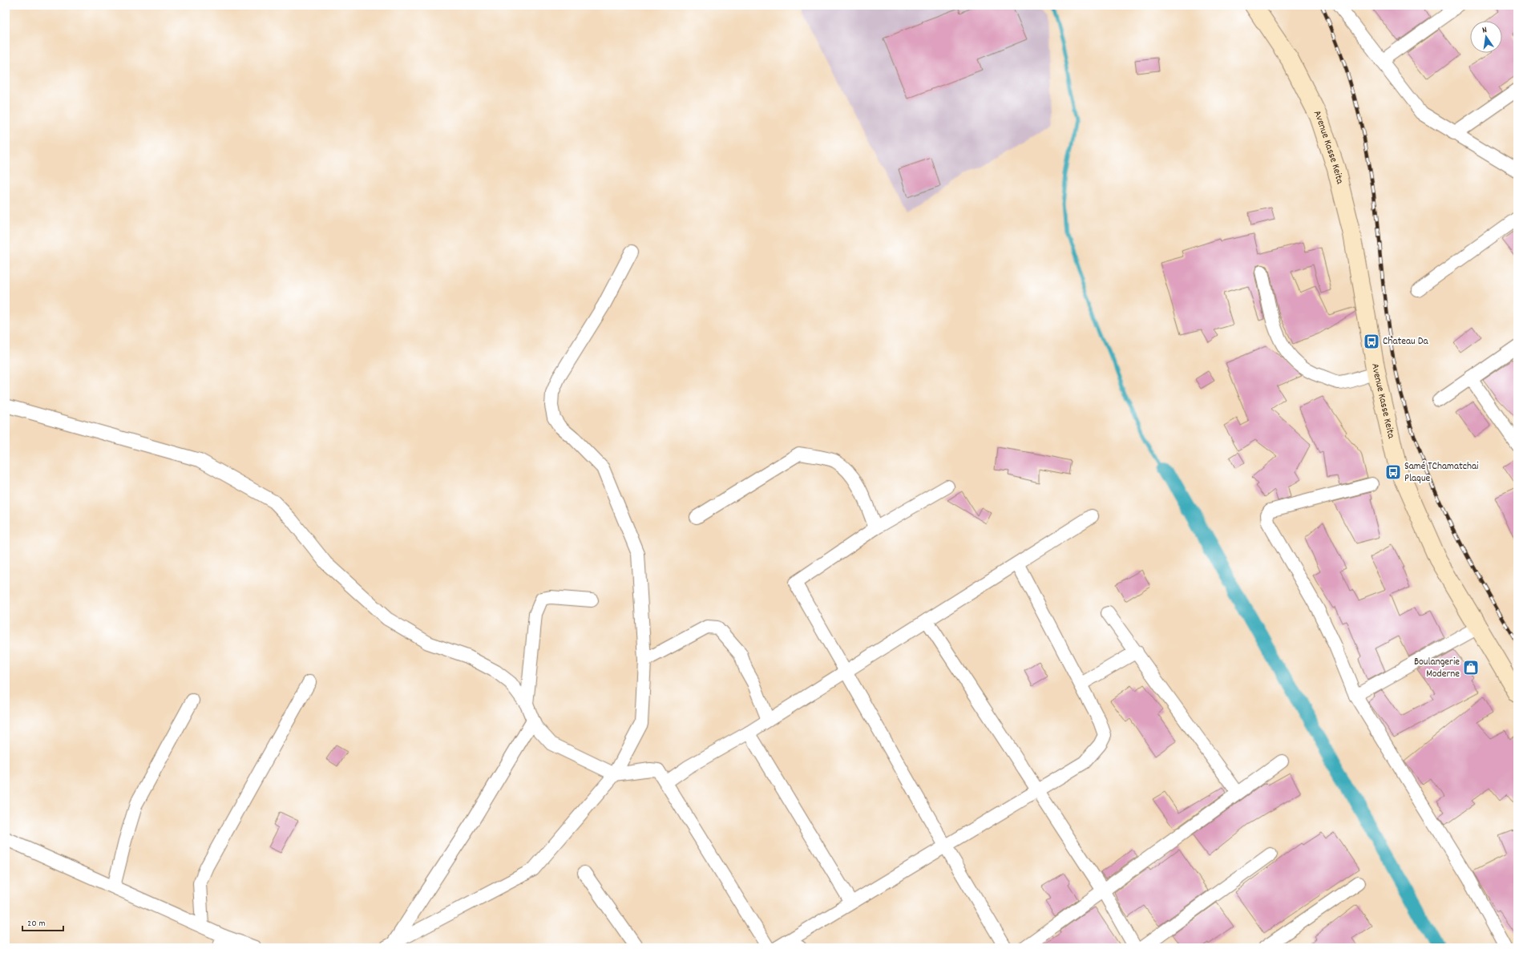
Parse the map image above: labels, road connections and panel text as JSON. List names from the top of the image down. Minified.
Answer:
{"streets":{"main road":["Avenue Kasse Keita"]},"places":{"bus stop":["Chateau Da","Samé TChamatchai Plaque"],"shop":["Boulangerie Moderne"]},"scale_bar":"20 m","north":"top"}
